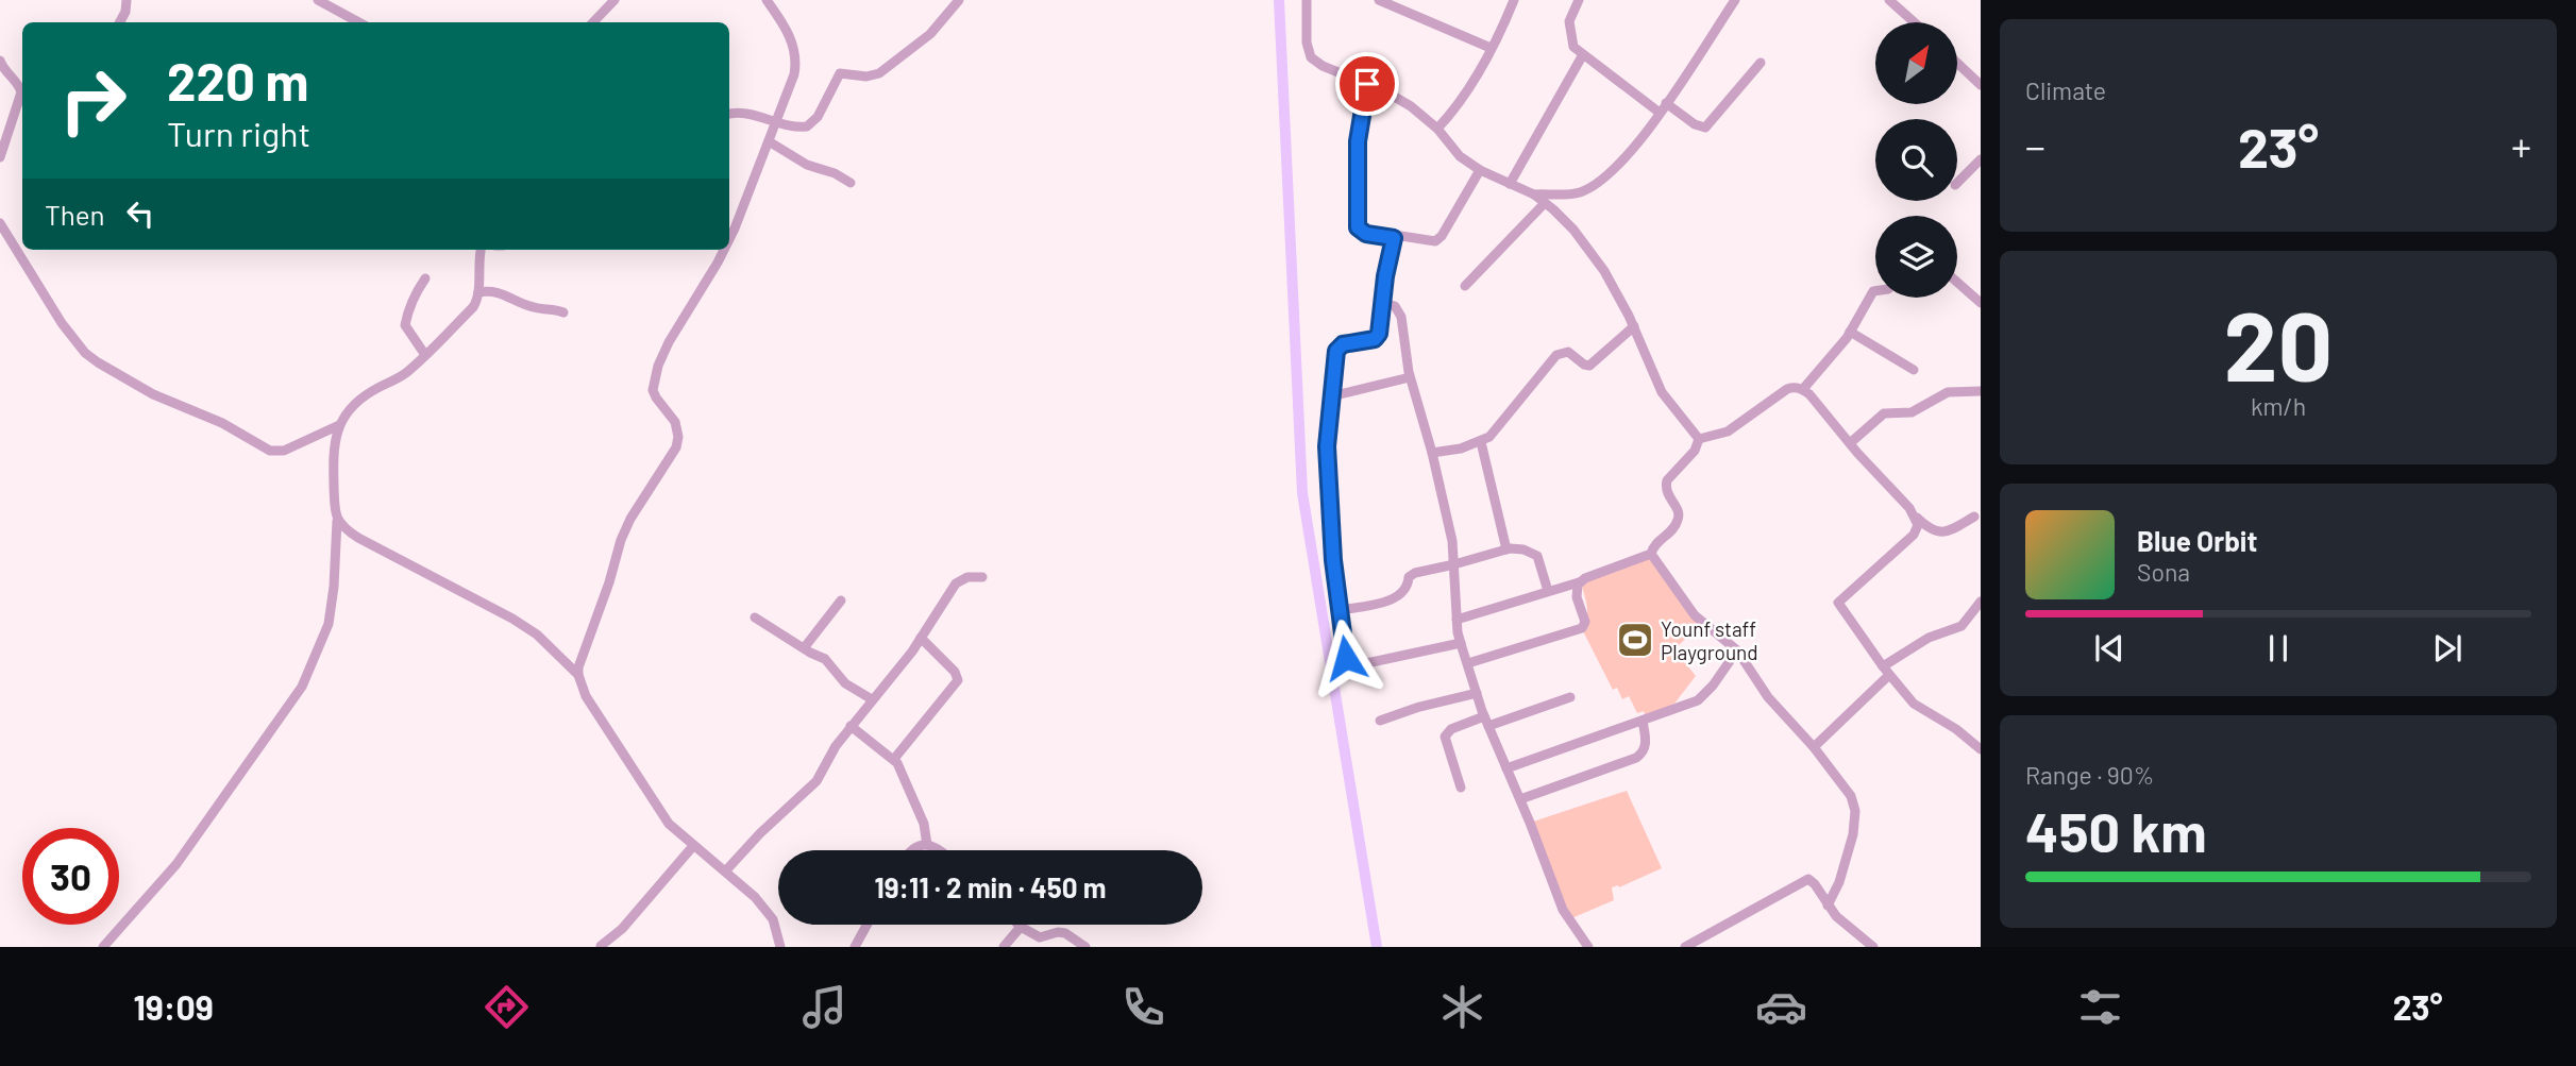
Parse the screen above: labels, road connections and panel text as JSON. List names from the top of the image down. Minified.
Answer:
{"places":{"sports":["Younf staff Playground"]},"north":"top right","page":{"tile":["Climate",["20","km/h"],["Range · 90%","450 km"]],"turn":["220 m","Turn right"],"heat":["−","23°","+"],"then":"Then","song":["Blue Orbit","Sona"],"limit":"30","trip":"19:11 · 2 min · 450 m","tabs":["19:09","23°"]}}
